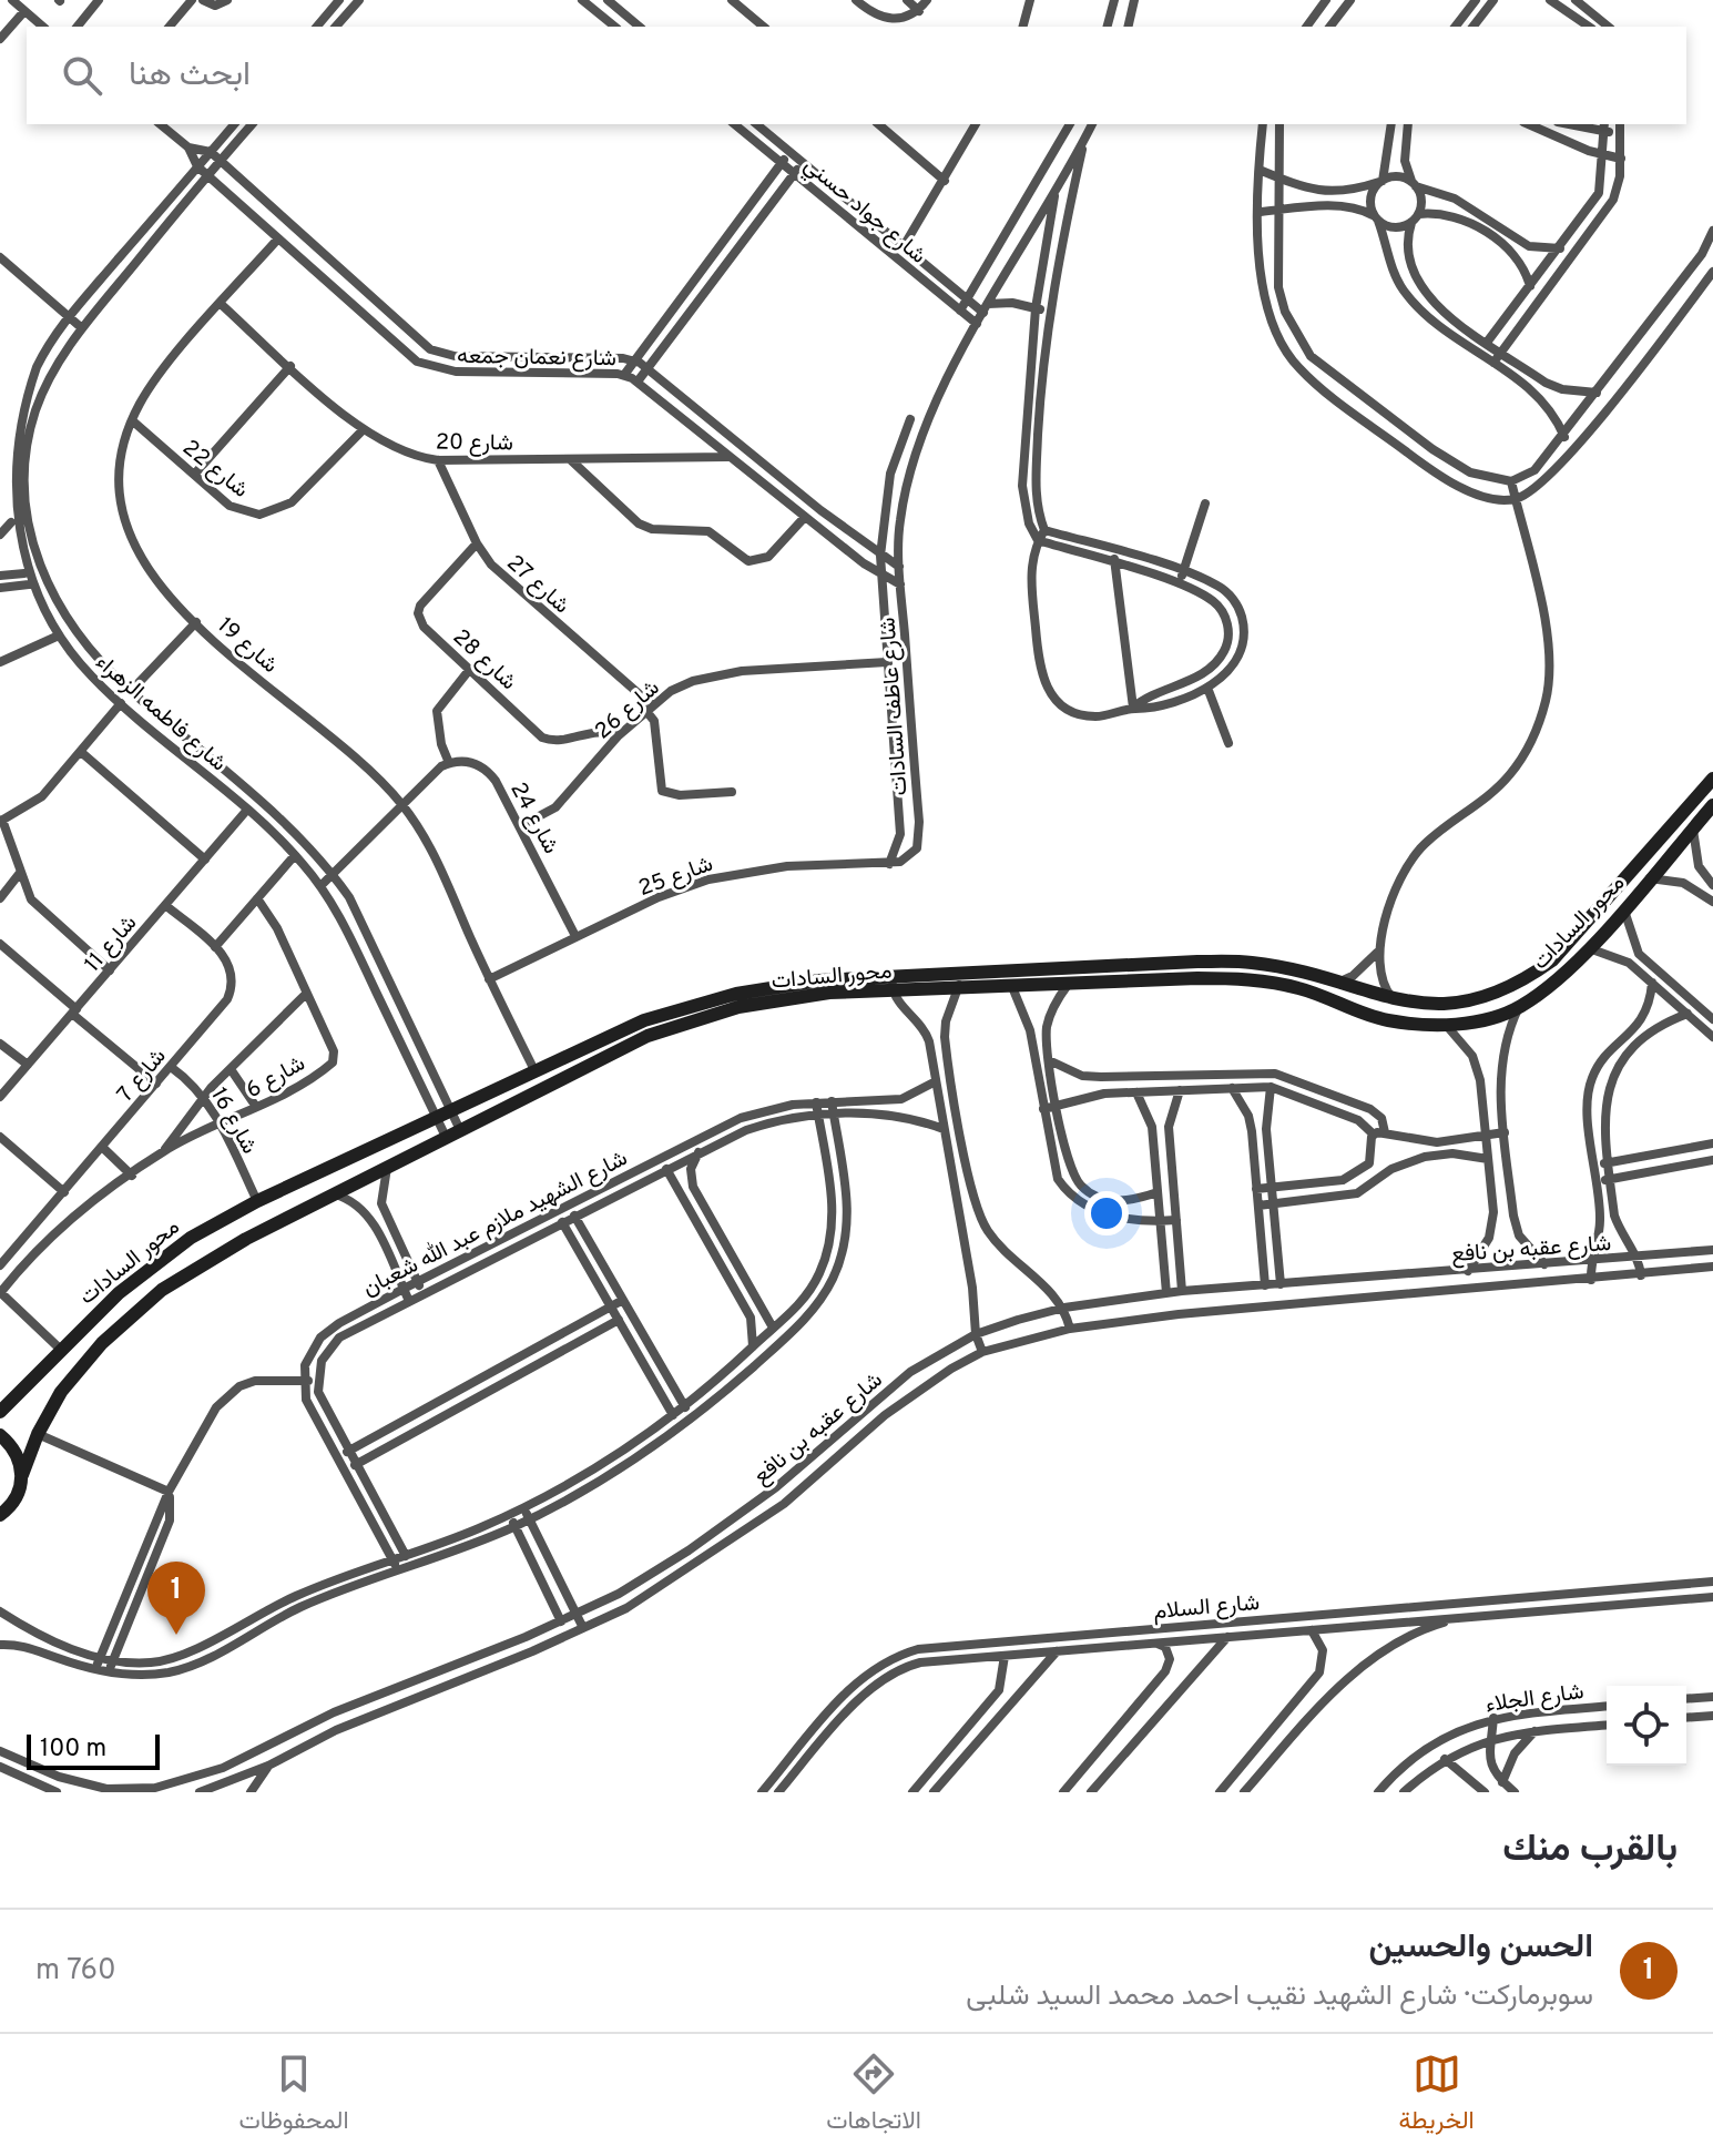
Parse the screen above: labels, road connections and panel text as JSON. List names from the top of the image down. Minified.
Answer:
{"streets":{"street":["شارع جواد حسني","شارع نعمان جمعه","شارع 20","شارع 22","شارع 27","شارع 19","شارع 28","شارع عاطف السادات","شارع 26","شارع فاطمه الزهراء","شارع 24","شارع 25","محور السادات","شارع 11","شارع 7","شارع 6","شارع 16","شارع الشهيد ملازم عبد الله شعبان","شارع عقبه بن نافع","شارع السلام","شارع الجلاء"]},"crossings":[["شارع جواد حسني","شارع عاطف السادات"],["شارع نعمان جمعه","شارع 20"],["شارع نعمان جمعه","شارع 19"],["شارع نعمان جمعه","شارع عاطف السادات"],["شارع نعمان جمعه","شارع فاطمه الزهراء"],["شارع 20","شارع 22"],["شارع 20","شارع 27"],["شارع 20","شارع 19"],["شارع 22","شارع 19"],["شارع 27","شارع 28"],["شارع 27","شارع 26"],["شارع 19","شارع 25"],["شارع 19","محور السادات"],["شارع 28","شارع 26"],["شارع عاطف السادات","شارع 26"],["شارع عاطف السادات","شارع 25"],["شارع 26","شارع 24"],["شارع فاطمه الزهراء","محور السادات"],["شارع فاطمه الزهراء","شارع 11"],["شارع 24","شارع 25"],["محور السادات","شارع 16"],["شارع 11","شارع 7"],["شارع 7","شارع 16"],["شارع 6","شارع 16"]],"scale_bar":"100 m","page":{"search":"ابحث هنا","pins":"1","scale":"100 m","heading":"بالقرب منك","list":[{"mark":"1","name":"الحسن والحسين","note":"سوبرماركت · شارع الشهيد نقيب احمد محمد السيد شلبى","value":"760 m"}],"nav":["الخريطة","الاتجاهات","المحفوظات"]}}
